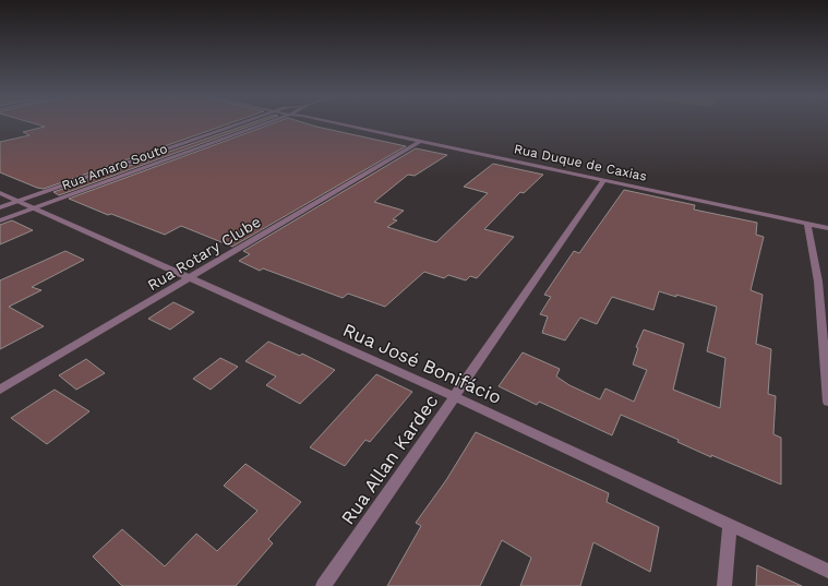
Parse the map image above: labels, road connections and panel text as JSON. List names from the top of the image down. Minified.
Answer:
{"streets":{"street":["Rua Duque de Caxias","Rua Amaro Souto","Rua Rotary Clube","Rua José Bonifácio","Rua Allan Kardec"]},"crossings":[["Rua Duque de Caxias","Rua Rotary Clube"],["Rua Duque de Caxias","Rua Allan Kardec"],["Rua Amaro Souto","Rua José Bonifácio"],["Rua Rotary Clube","Rua José Bonifácio"],["Rua José Bonifácio","Rua Allan Kardec"]]}
